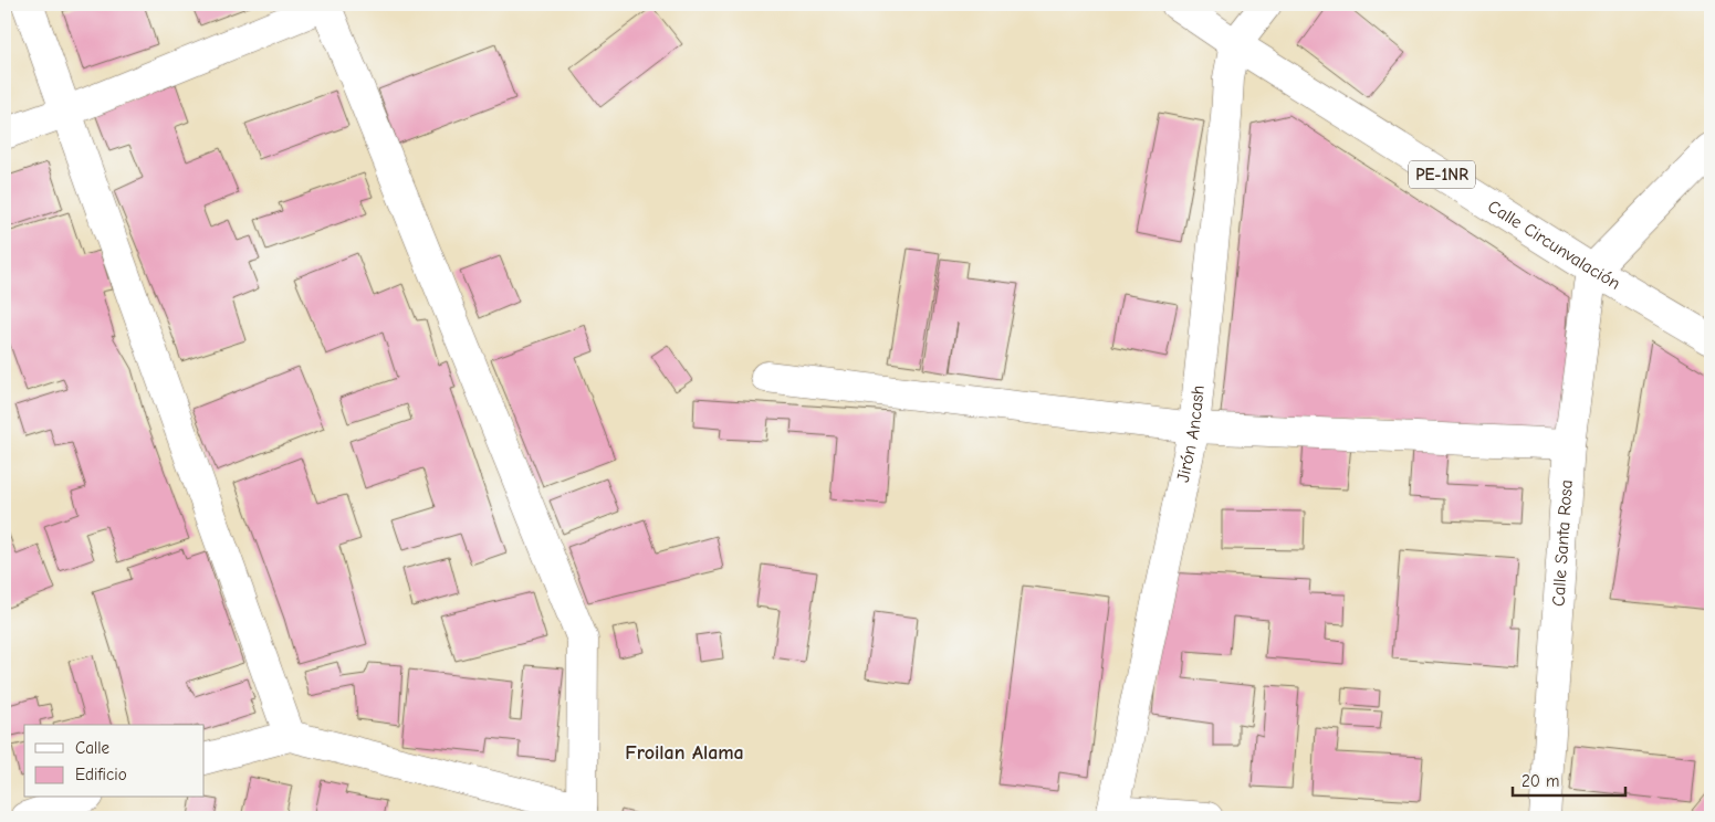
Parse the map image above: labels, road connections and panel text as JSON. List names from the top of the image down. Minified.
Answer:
{"streets":{"street":["PE-1NR","Calle Circunvalación","Jirón Ancash","Calle Santa Rosa"]},"crossings":[["Calle Circunvalación","Jirón Ancash"],["Calle Circunvalación","Calle Santa Rosa"]],"districts":["Froilan Alama"],"legend":["Calle","Edificio"],"scale_bar":"20 m"}
